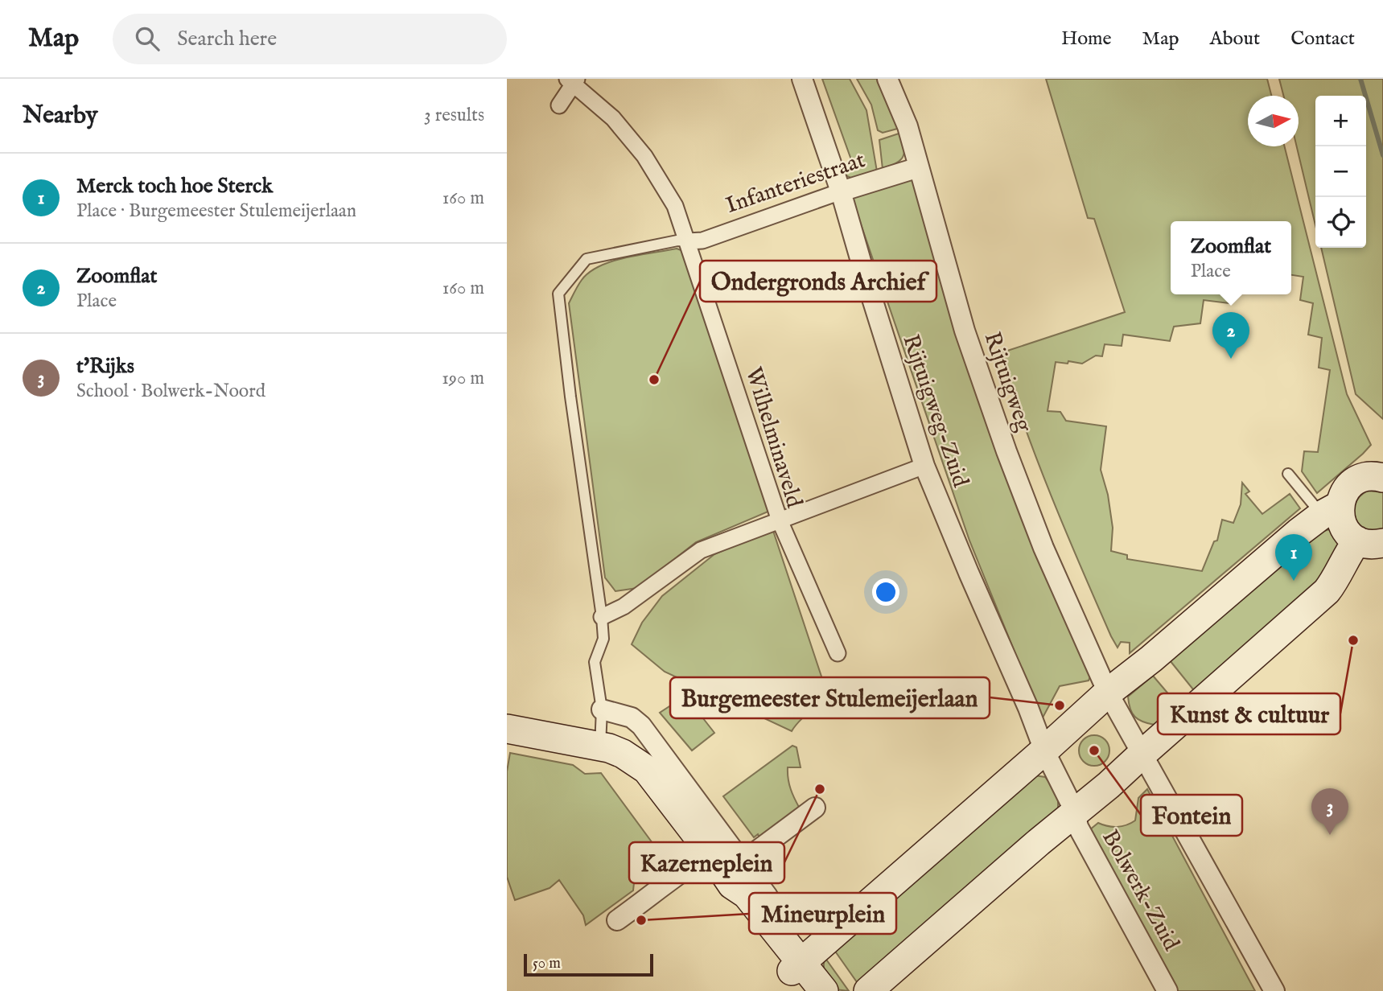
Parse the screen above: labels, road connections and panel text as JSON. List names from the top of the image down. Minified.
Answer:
{"streets":{"street":["Infanteriestraat","Rijtuigweg","Rijtuigweg-Zuid","Wilhelminaveld","Bolwerk-Zuid"]},"crossings":[["Infanteriestraat","Rijtuigweg"],["Infanteriestraat","Rijtuigweg-Zuid"],["Infanteriestraat","Wilhelminaveld"],["Rijtuigweg-Zuid","Bolwerk-Zuid"]],"places":["Ondergronds Archief","Kunst & cultuur","Burgemeester Stulemeijerlaan","Fontein","Kazerneplein","Mineurplein"],"scale_bar":"50 m","north":"right","page":{"header":"Map","search":"Search here","nav":["Home","Map","About","Contact"],"heading":["Nearby","3 results"],"map_buttons":["+","−"],"list":[{"mark":"1","name":"Merck toch hoe Sterck","note":"Place · Burgemeester Stulemeijerlaan","value":"160 m"},{"mark":"2","name":"Zoomflat","note":"Place","value":"160 m"},{"mark":"3","name":"t'Rijks","note":"School · Bolwerk-Noord","value":"190 m"}],"popup":["Zoomflat","Place"],"pins":["2","1","3"],"scale":"50 m"}}
